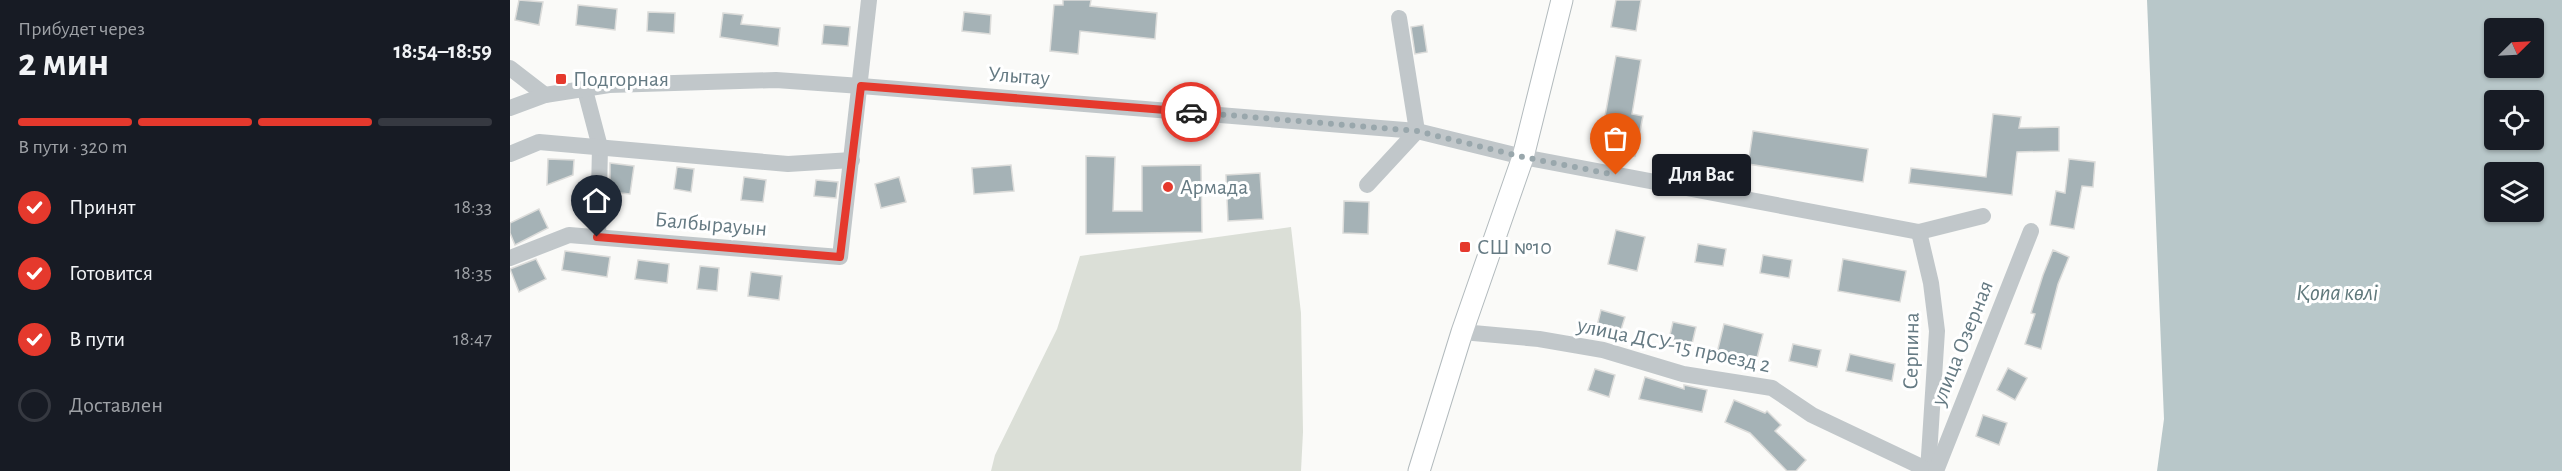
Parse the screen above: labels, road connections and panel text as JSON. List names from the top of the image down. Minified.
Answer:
{"streets":{"street":["Улытау","Балбырауын","улица Озерная","улица ДСУ-15 проезд 2","Серпина"]},"crossings":[["улица ДСУ-15 проезд 2","Серпина"]],"water":["Қопа көлі"],"places":{"transit":["Подгорная","СШ №10"],"other":["Для Вас","Армада"]},"north":"top right","page":{"heading":["2 мин","Прибудет через","18:54–18:59"],"bar":"В пути · 320 m","bubble":"Для Вас","list":[["Принят","18:33"],["Готовится","18:35"],["В пути","18:47"],"Доставлен"]}}
